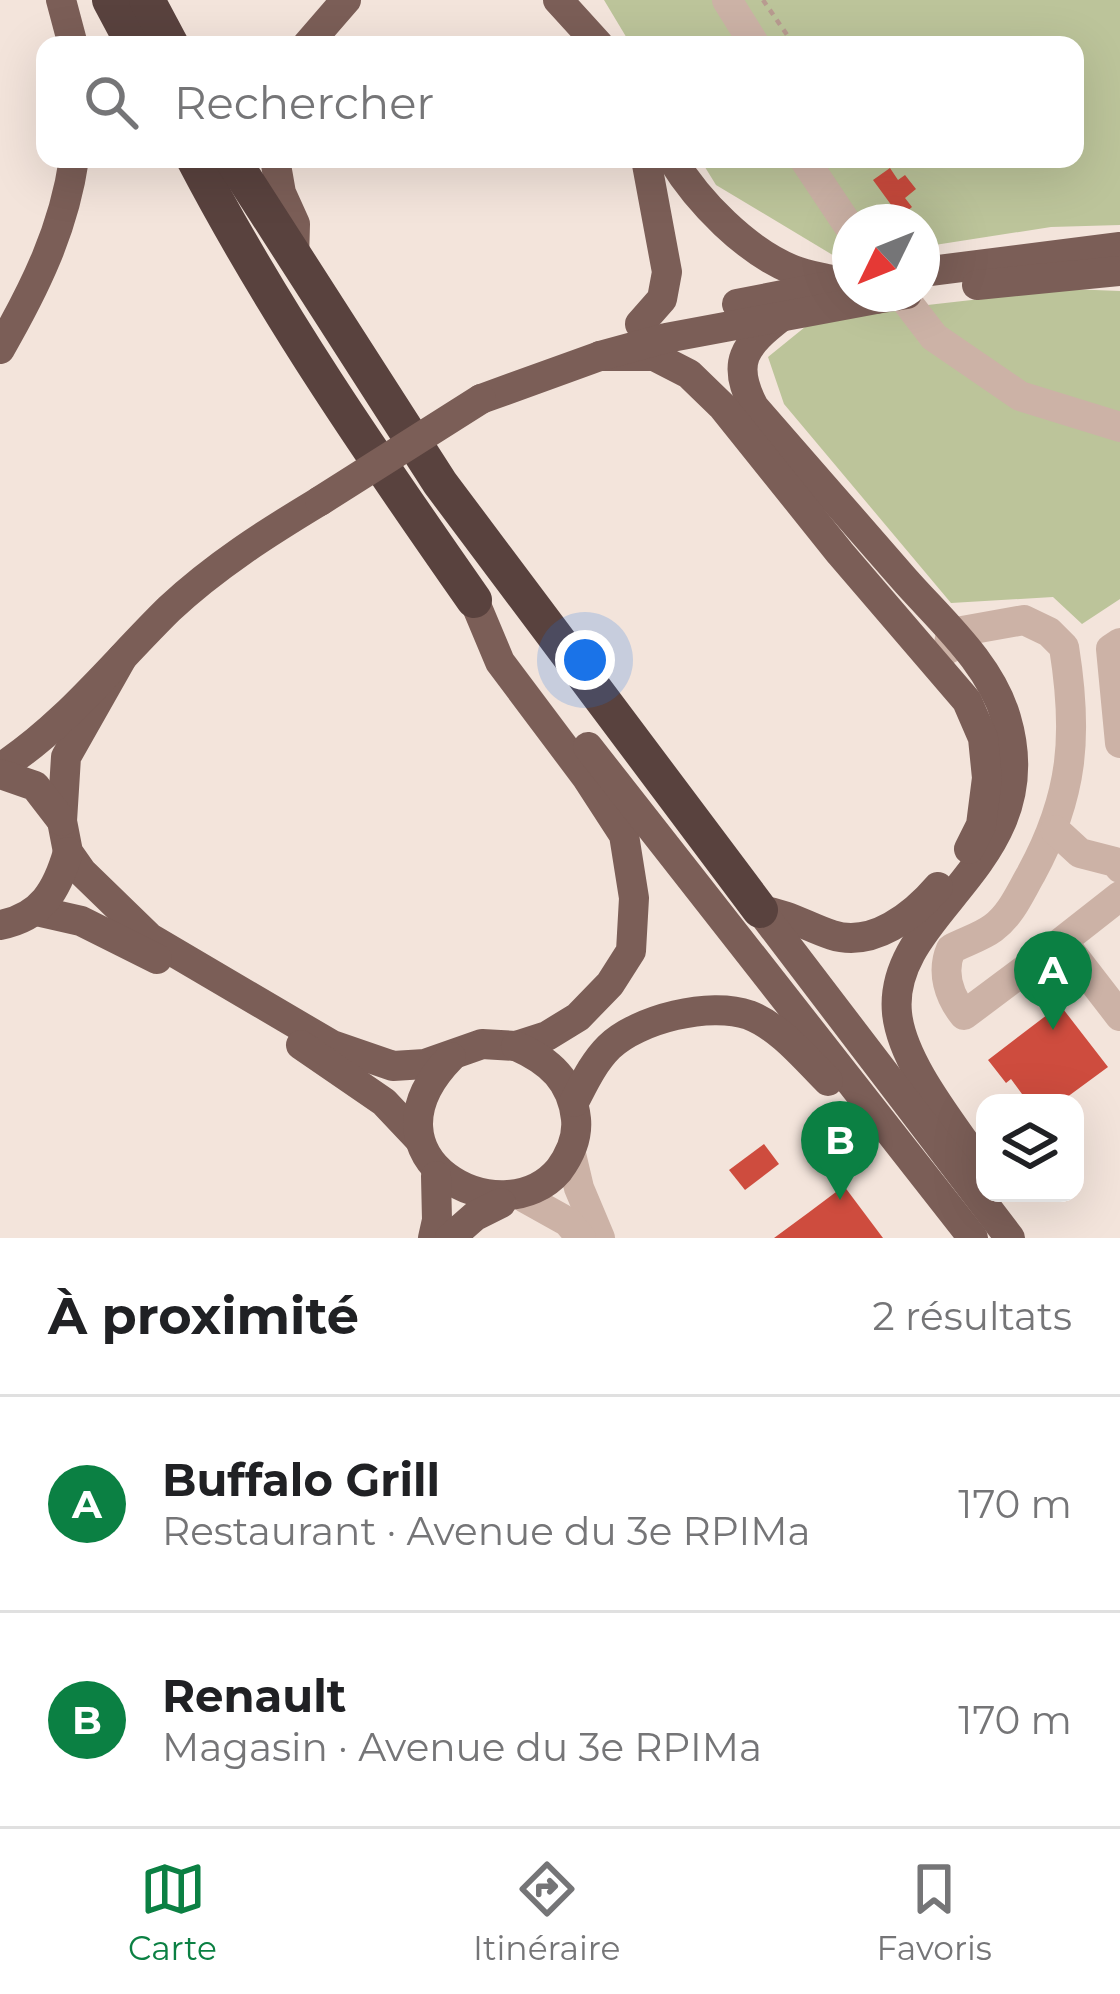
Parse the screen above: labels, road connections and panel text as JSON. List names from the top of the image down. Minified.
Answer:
{"north":"bottom left","page":{"search":"Rechercher","pins":["A","B"],"heading":["À proximité","2 résultats"],"list":[{"mark":"A","name":"Buffalo Grill","note":"Restaurant · Avenue du 3e RPIMa","value":"170 m"},{"mark":"B","name":"Renault","note":"Magasin · Avenue du 3e RPIMa","value":"170 m"}],"nav":["Carte","Itinéraire","Favoris"]}}
